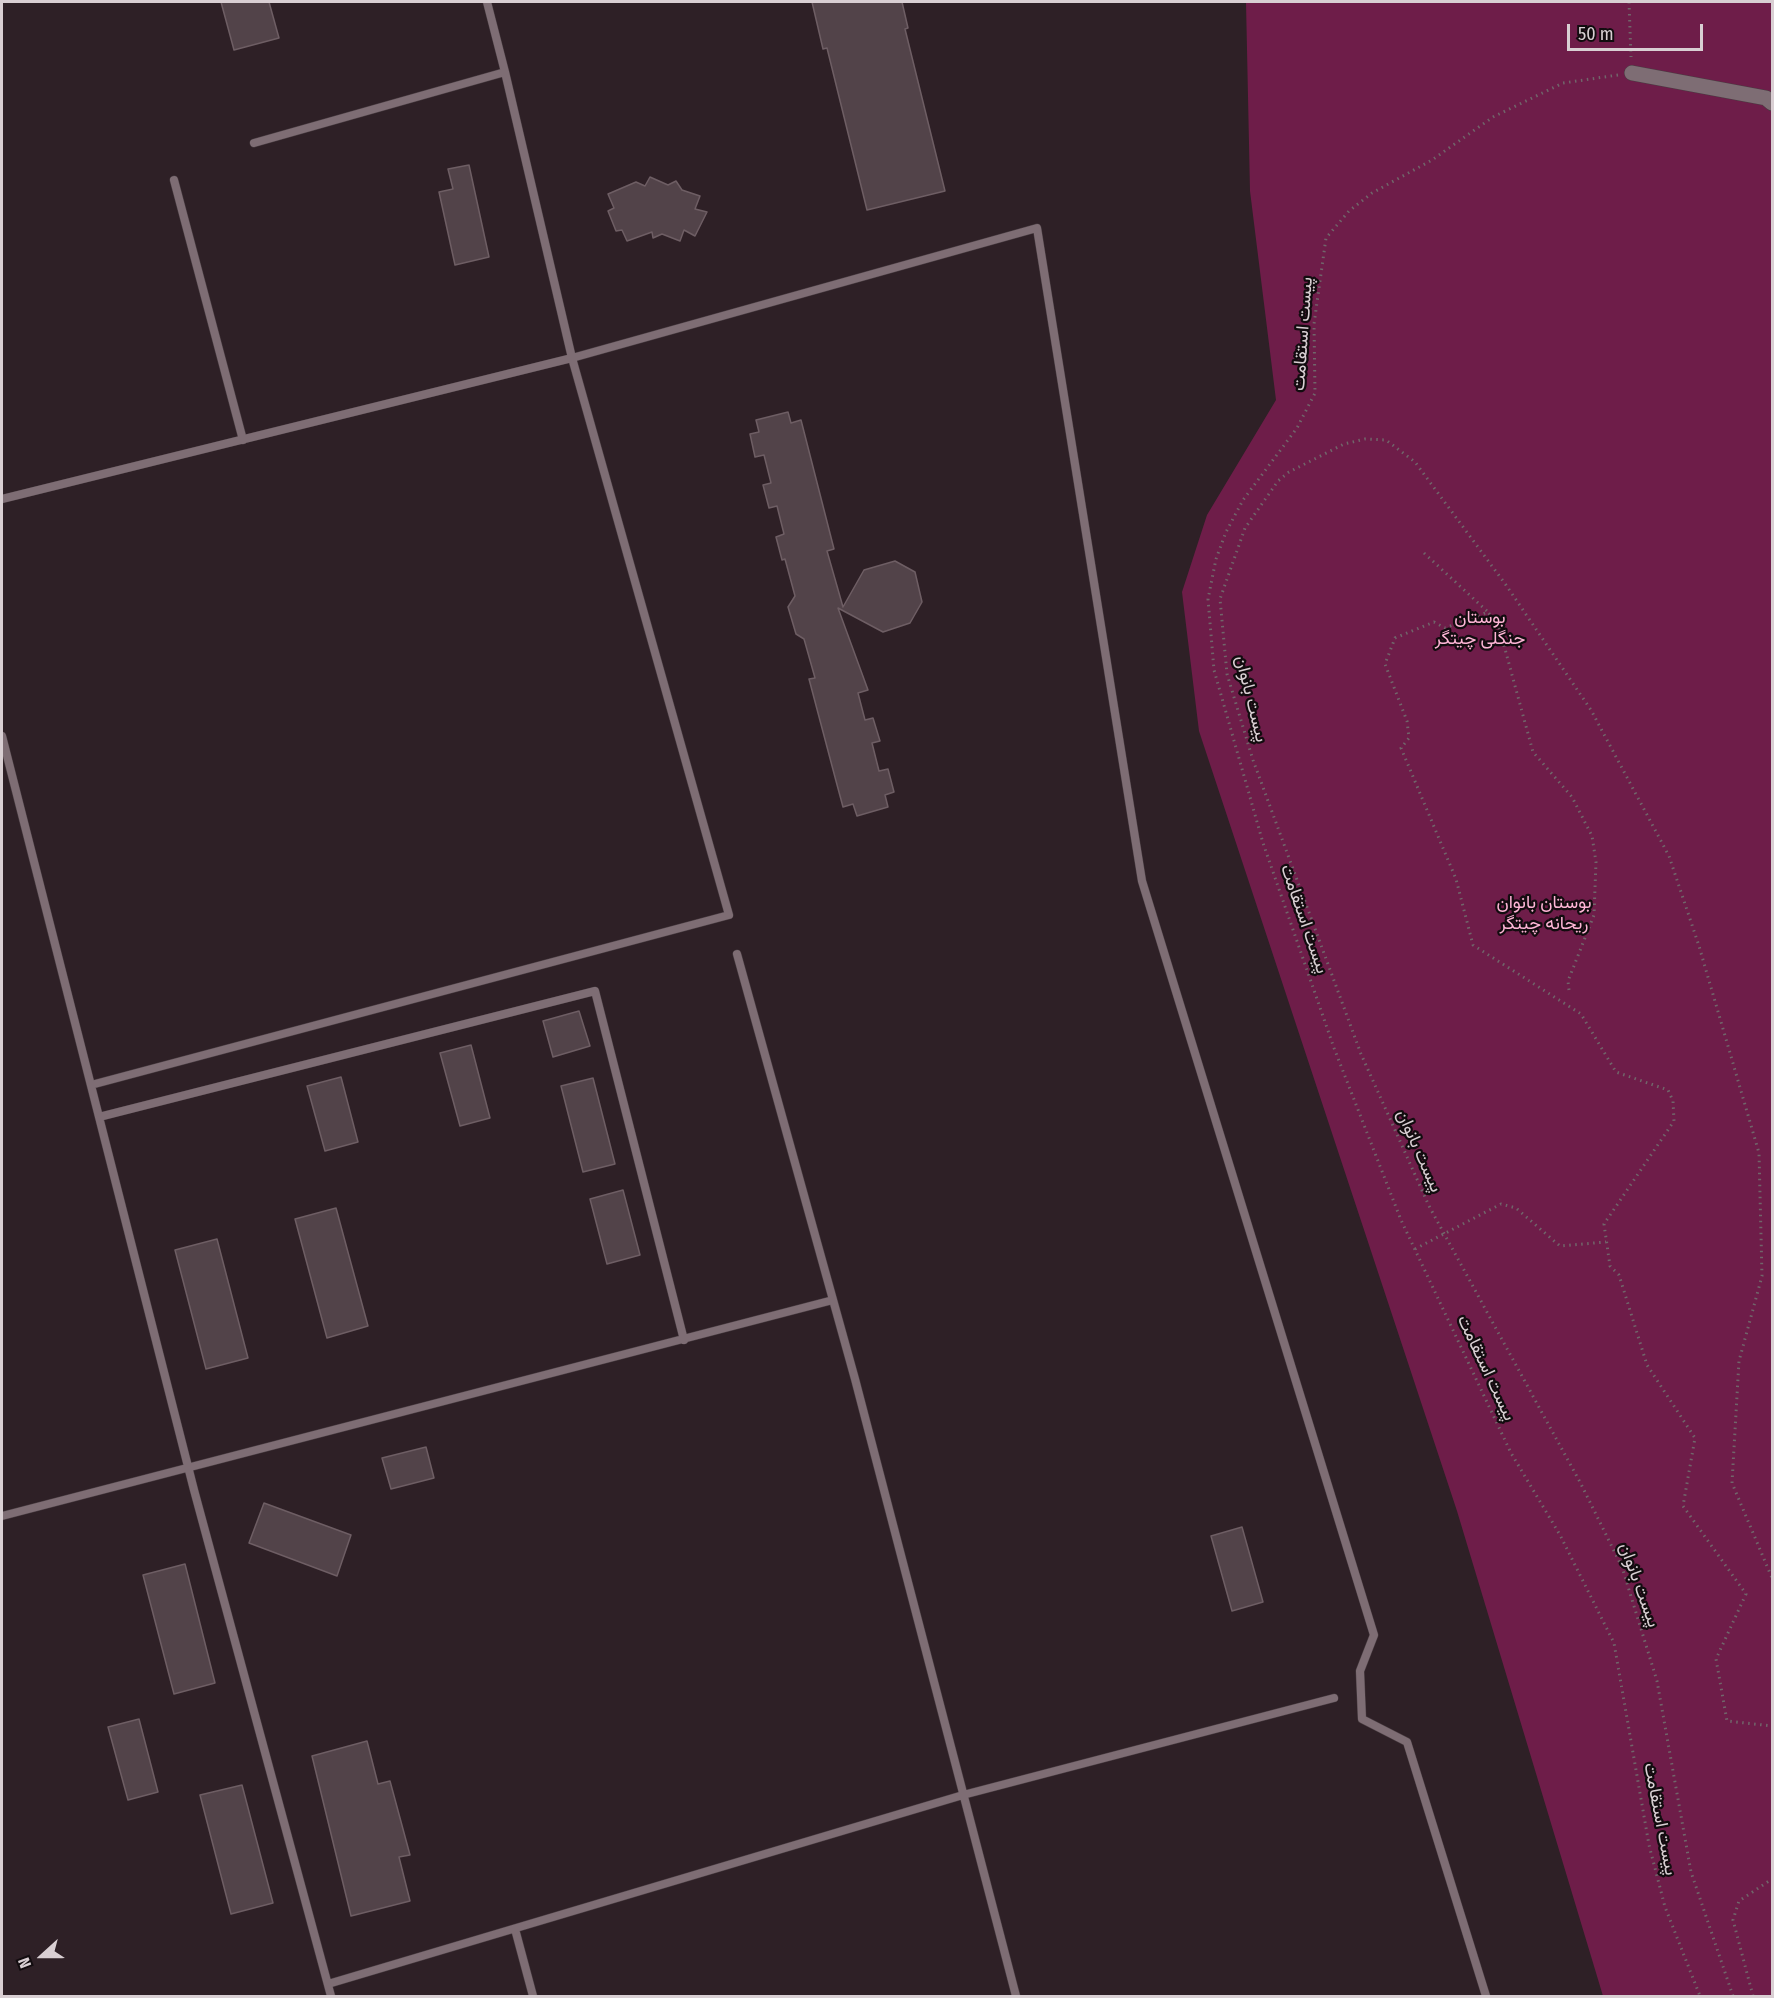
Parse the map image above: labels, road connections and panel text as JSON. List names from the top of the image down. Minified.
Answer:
{"streets":{"path":["پیست استقامت","پیست بانوان"]},"parks":["بوستان جنگلی چیتگر","بوستان بانوان ریحانه چیتگر"],"scale_bar":"50 m","north":"left"}
